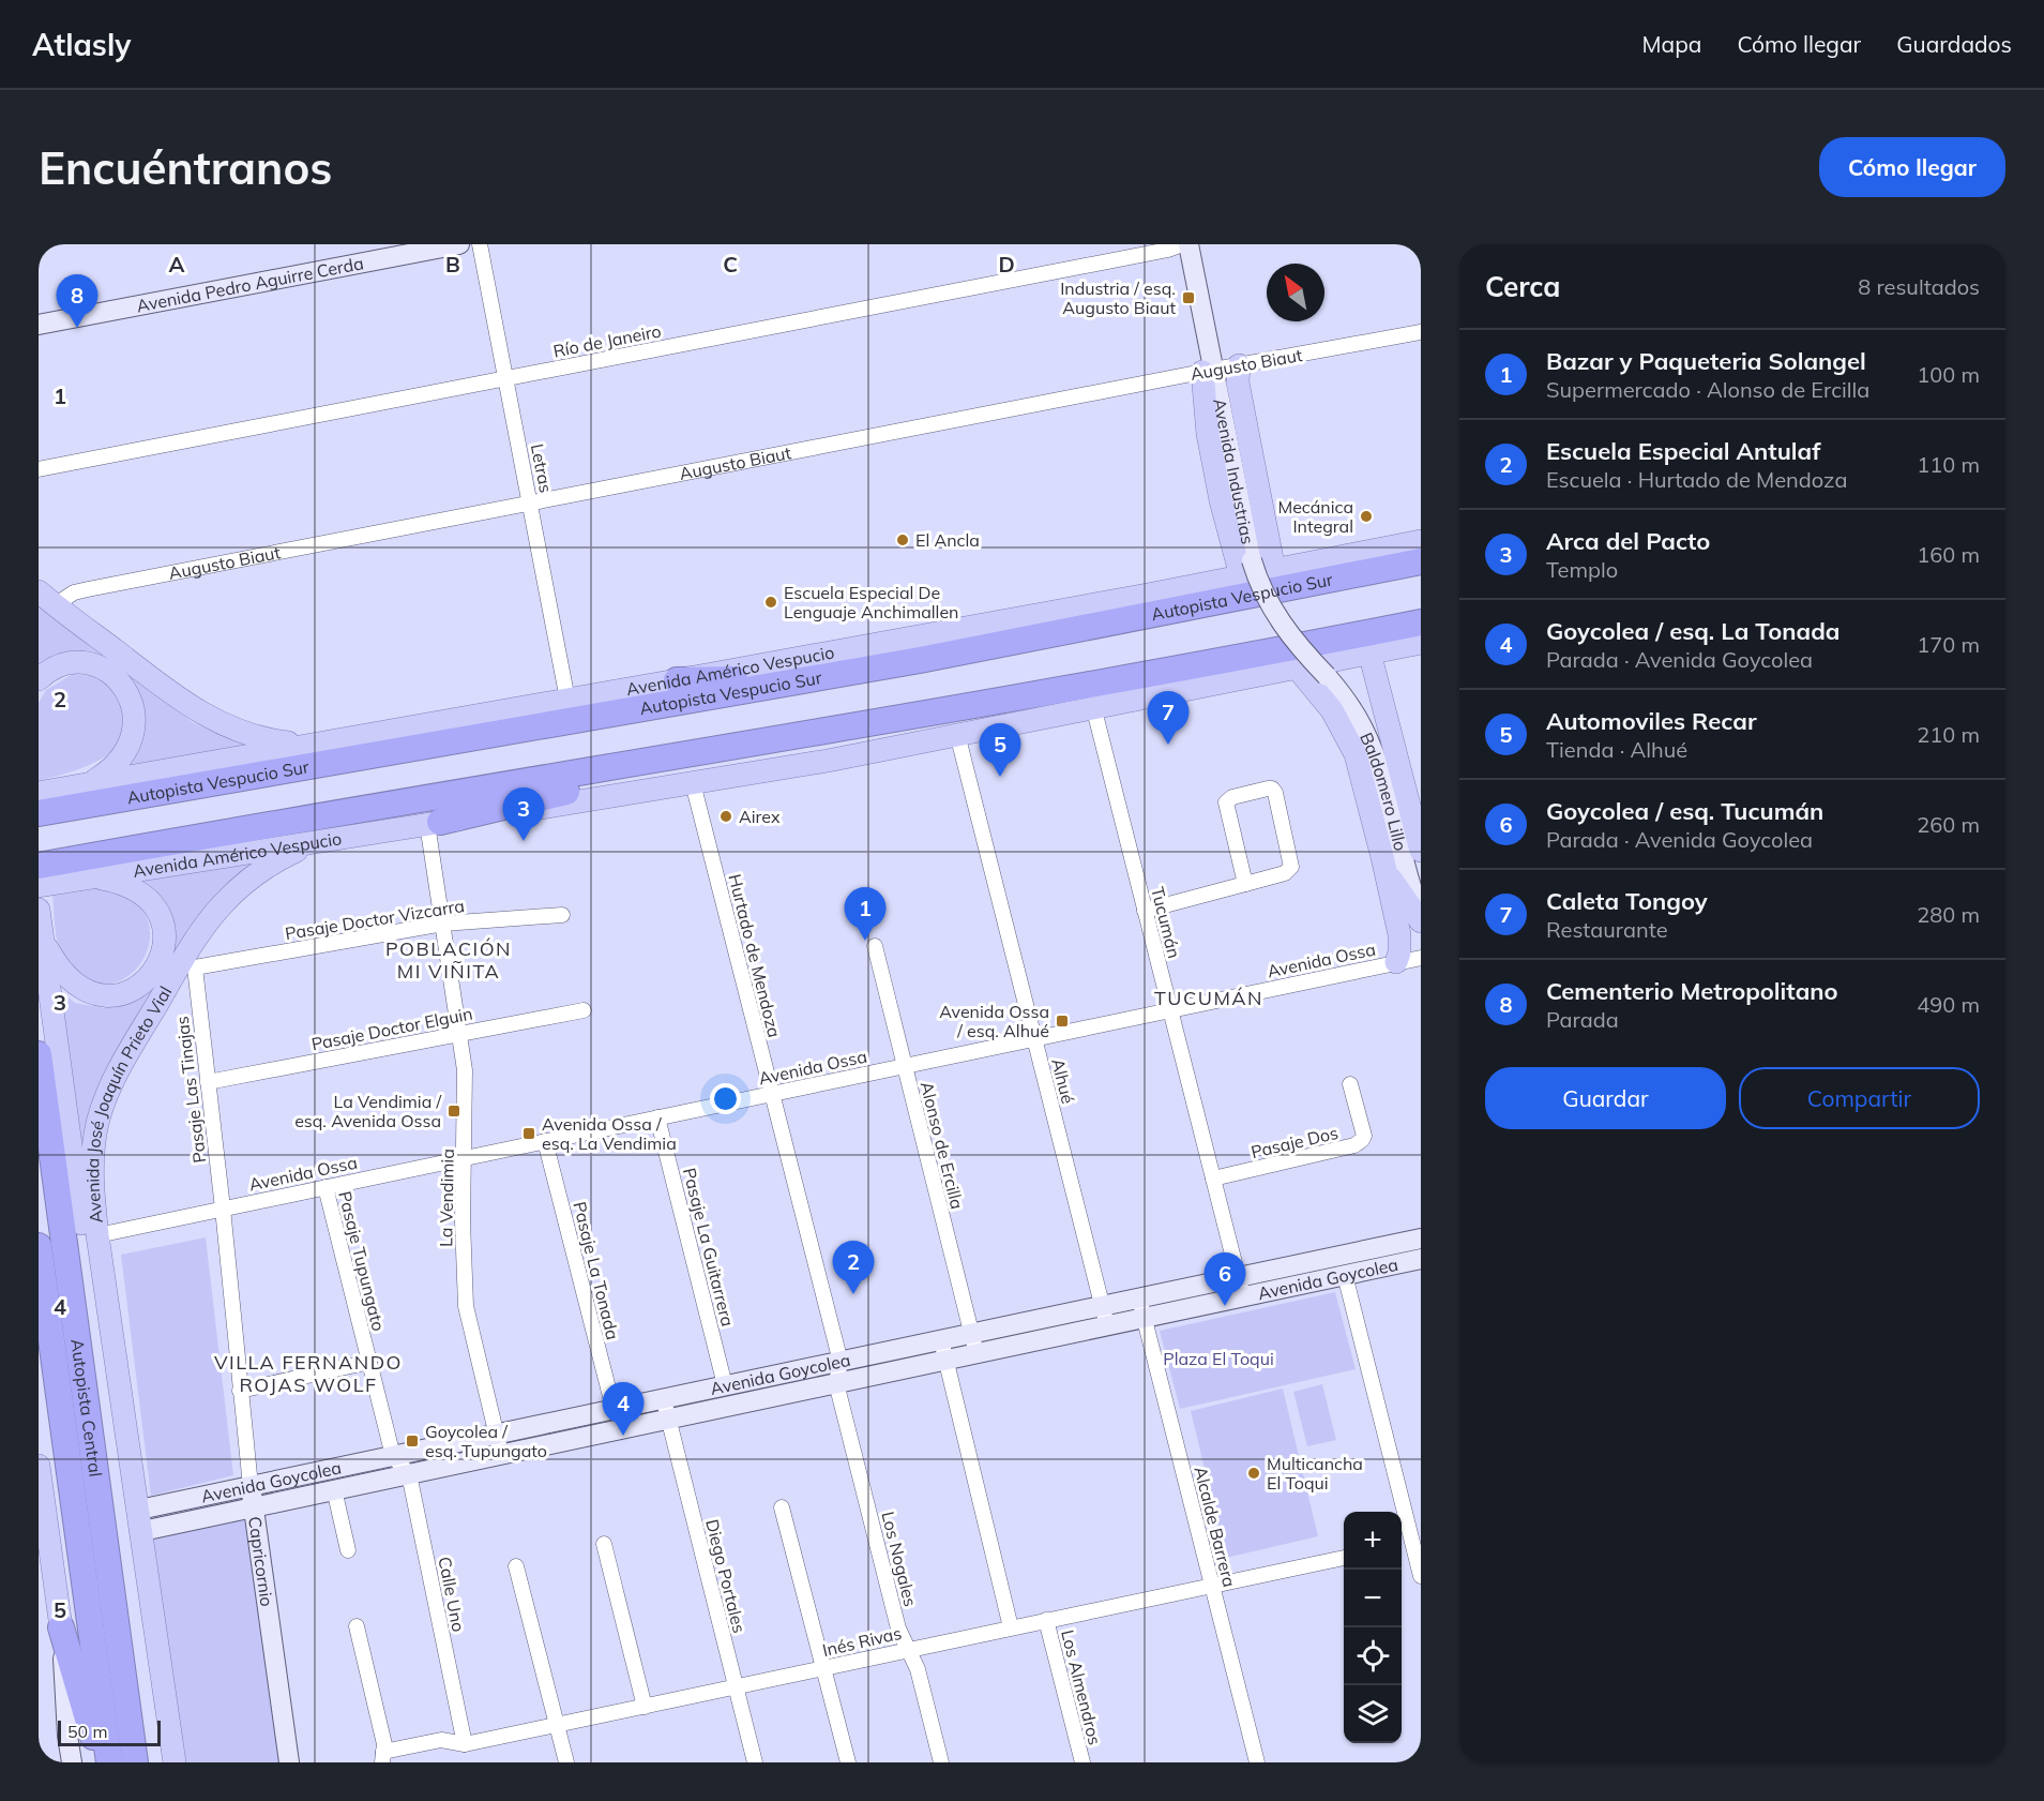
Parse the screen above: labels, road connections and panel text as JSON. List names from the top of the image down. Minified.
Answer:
{"streets":{"highway":["Autopista Vespucio Sur","Autopista Central"],"main road":["Avenida Américo Vespucio","Avenida José Joaquín Prieto Vial"],"street":["Avenida Pedro Aguirre Cerda","Río de Janeiro","Augusto Biaut","Letras","Avenida Industrias","Baldomero Lillo","Pasaje Doctor Vizcarra","Tucumán","Hurtado de Mendoza","Avenida Ossa","Pasaje Doctor Elguin","Alhué","Pasaje Las Tinajas","Pasaje Dos","Alonso de Ercilla","La Vendimia","Pasaje La Guitarrera","Pasaje Tupungato","Pasaje La Tonada","Avenida Goycolea","Alcalde Barrera","Los Nogales","Capricornio","Diego Portales","Calle Uno","Inés Rivas","Los Almendros"]},"crossings":[["Río de Janeiro","Letras"],["Augusto Biaut","Letras"],["Letras","Avenida Américo Vespucio"],["Avenida Industrias","Avenida Américo Vespucio"],["Avenida Industrias","Baldomero Lillo"],["Avenida Américo Vespucio","Tucumán"],["Avenida Américo Vespucio","Hurtado de Mendoza"],["Avenida Américo Vespucio","Alhué"],["Avenida Américo Vespucio","Avenida José Joaquín Prieto Vial"],["Avenida Américo Vespucio","La Vendimia"],["Pasaje Doctor Vizcarra","Pasaje Las Tinajas"],["Pasaje Doctor Vizcarra","La Vendimia"],["Tucumán","Avenida Ossa"],["Tucumán","Pasaje Dos"],["Tucumán","Avenida Goycolea"],["Hurtado de Mendoza","Avenida Ossa"],["Hurtado de Mendoza","Avenida Goycolea"],["Hurtado de Mendoza","Los Nogales"],["Avenida Ossa","Alhué"],["Avenida Ossa","Pasaje Las Tinajas"],["Avenida Ossa","Avenida José Joaquín Prieto Vial"],["Avenida Ossa","Alonso de Ercilla"],["Avenida Ossa","La Vendimia"],["Avenida Ossa","Pasaje La Guitarrera"],["Avenida Ossa","Pasaje Tupungato"],["Avenida Ossa","Pasaje La Tonada"],["Avenida Ossa","Capricornio"],["Pasaje Doctor Elguin","Pasaje Las Tinajas"],["Pasaje Doctor Elguin","La Vendimia"],["Alhué","Avenida Goycolea"],["Pasaje Las Tinajas","Capricornio"],["Avenida José Joaquín Prieto Vial","Avenida Goycolea"],["Alonso de Ercilla","Avenida Goycolea"],["La Vendimia","Avenida Goycolea"],["Pasaje La Guitarrera","Avenida Goycolea"],["Pasaje Tupungato","Avenida Goycolea"],["Pasaje Tupungato","Calle Uno"],["Pasaje La Tonada","Avenida Goycolea"],["Avenida Goycolea","Alcalde Barrera"],["Avenida Goycolea","Los Nogales"],["Avenida Goycolea","Capricornio"],["Avenida Goycolea","Diego Portales"],["Avenida Goycolea","Calle Uno"],["Alcalde Barrera","Inés Rivas"],["Los Nogales","Inés Rivas"],["Diego Portales","Inés Rivas"],["Calle Uno","Inés Rivas"],["Inés Rivas","Los Almendros"]],"districts":["POBLACIÓN MI VIÑITA","TUCUMÁN","VILLA FERNANDO ROJAS WOLF"],"parks":["Plaza El Toqui"],"places":{"transit":["Industria / esq. Augusto Biaut","Avenida Ossa / esq. Alhué","La Vendimia / esq. Avenida Ossa","Avenida Ossa / esq. La Vendimia","Goycolea / esq. Tupungato"],"other":["Mecánica Integral","El Ancla","Escuela Especial De Lenguaje Anchimallen","Airex","Multicancha El Toqui"]},"scale_bar":"50 m","north":"top left","page":{"header":"Atlasly","nav":["Mapa","Cómo llegar","Guardados"],"buttons":["Cómo llegar",["Guardar","Compartir"]],"title":"Encuéntranos","heading":["Cerca","8 resultados"],"pins":["8","7","5","3","1","2","6","4"],"list":[{"mark":"1","name":"Bazar y Paqueteria Solangel","note":"Supermercado · Alonso de Ercilla","value":"100 m"},{"mark":"2","name":"Escuela Especial Antulaf","note":"Escuela · Hurtado de Mendoza","value":"110 m"},{"mark":"3","name":"Arca del Pacto","note":"Templo","value":"160 m"},{"mark":"4","name":"Goycolea / esq. La Tonada","note":"Parada · Avenida Goycolea","value":"170 m"},{"mark":"5","name":"Automoviles Recar","note":"Tienda · Alhué","value":"210 m"},{"mark":"6","name":"Goycolea / esq. Tucumán","note":"Parada · Avenida Goycolea","value":"260 m"},{"mark":"7","name":"Caleta Tongoy","note":"Restaurante","value":"280 m"},{"mark":"8","name":"Cementerio Metropolitano","note":"Parada","value":"490 m"}],"map_buttons":["+","−"],"scale":"50 m"},"grid":{"columns":["A","B","C","D"],"rows":["1","2","3","4","5"]}}
